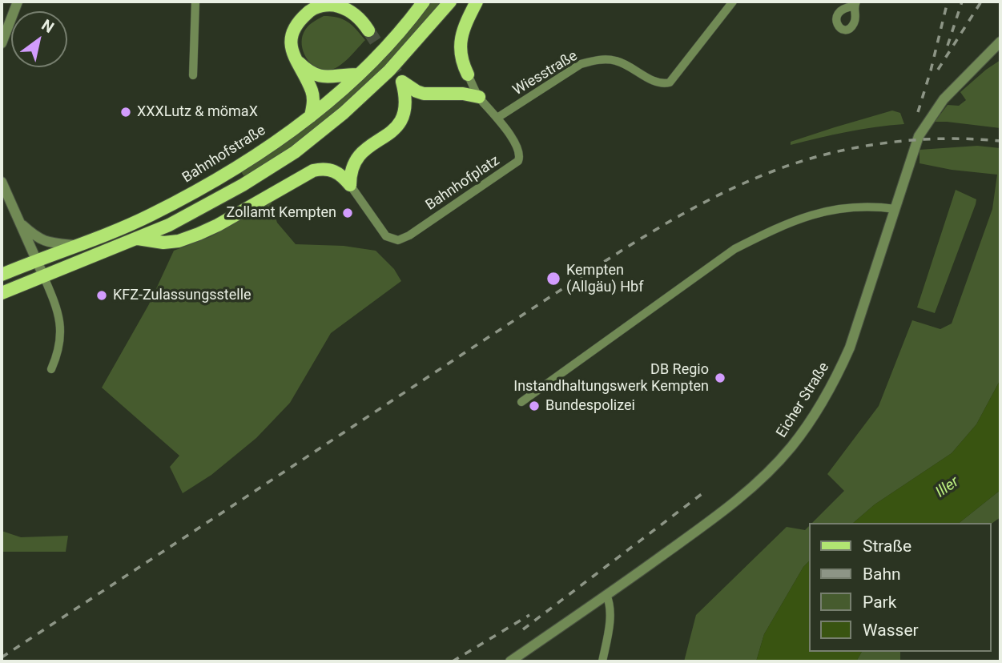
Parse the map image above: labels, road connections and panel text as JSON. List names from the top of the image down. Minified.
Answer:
{"streets":{"main road":["Bahnhofstraße"],"street":["Wiesstraße","Bahnhofplatz","Eicher Straße"]},"crossings":[["Wiesstraße","Bahnhofplatz"]],"water":["Iller"],"places":["XXXLutz & mömaX","Zollamt Kempten","Kempten (Allgäu) Hbf","KFZ-Zulassungsstelle","DB Regio Instandhaltungswerk Kempten","Bundespolizei"],"legend":["Straße","Bahn","Park","Wasser"],"north":"top right"}
